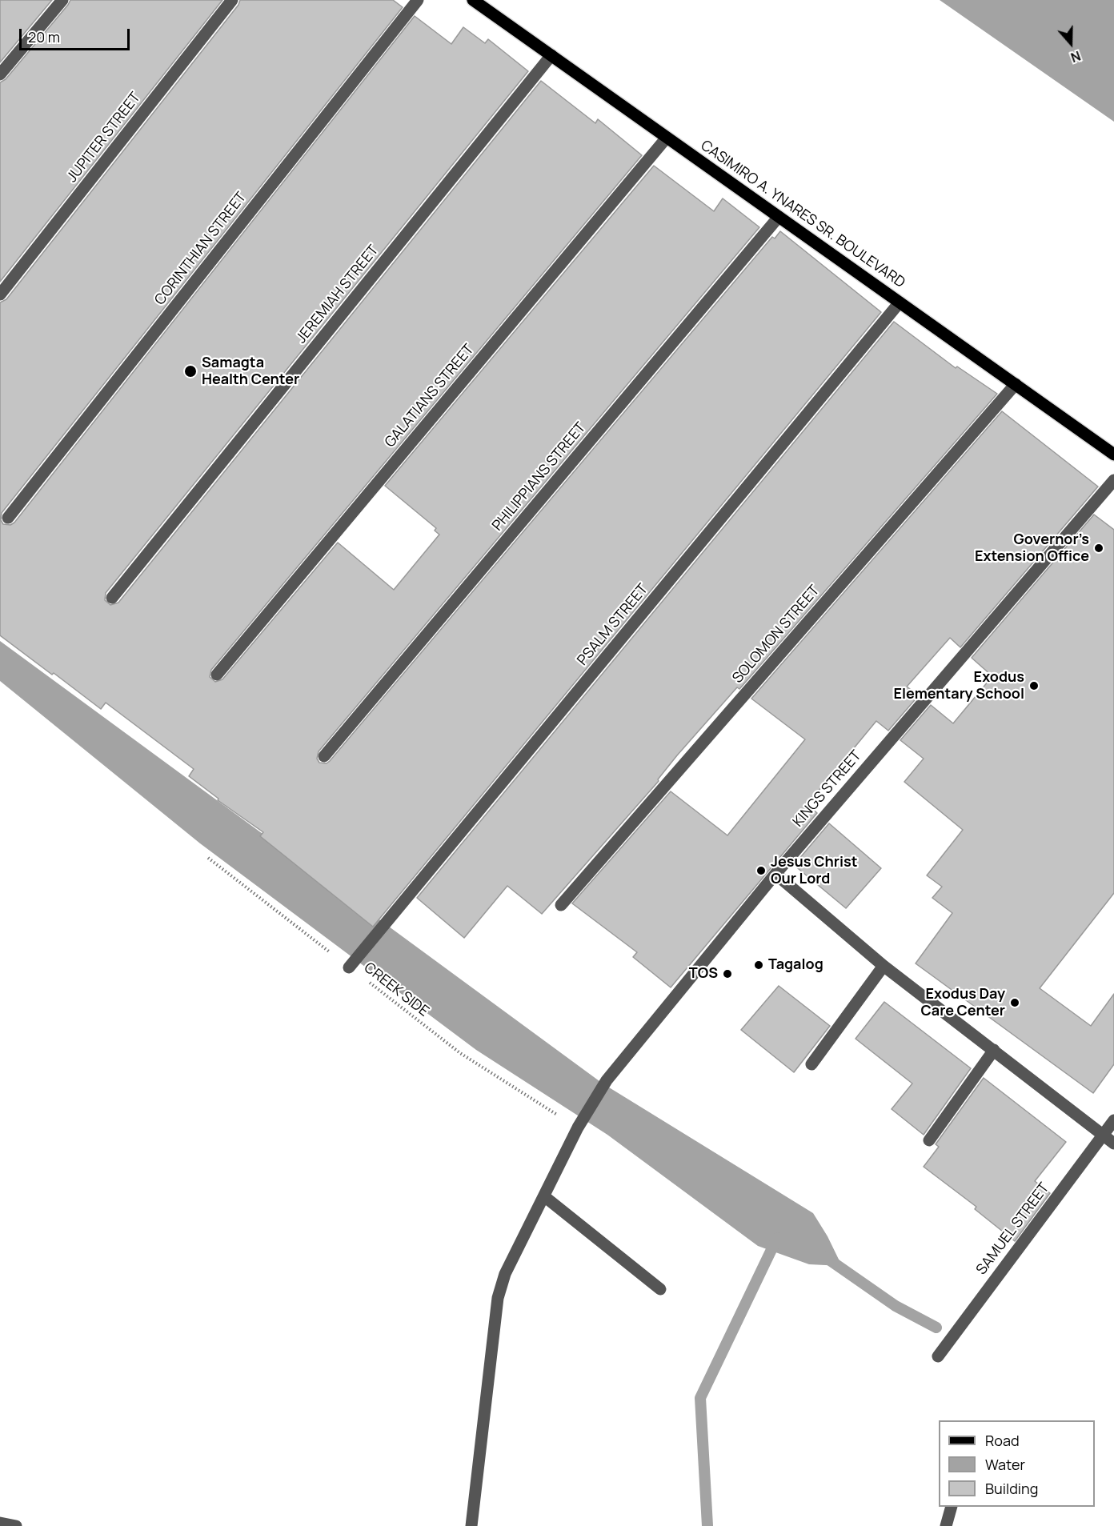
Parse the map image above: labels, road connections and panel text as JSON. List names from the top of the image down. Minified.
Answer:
{"streets":{"main road":["CASIMIRO A. YNARES SR. BOULEVARD"],"street":["JUPITER STREET","CORINTHIAN STREET","JEREMIAH STREET","GALATIANS STREET","PHILIPPIANS STREET","PSALM STREET","SOLOMON STREET","KINGS STREET","SAMUEL STREET"],"path":["CREEK SIDE"]},"crossings":[["CASIMIRO A. YNARES SR. BOULEVARD","JEREMIAH STREET"],["CASIMIRO A. YNARES SR. BOULEVARD","GALATIANS STREET"],["CASIMIRO A. YNARES SR. BOULEVARD","PHILIPPIANS STREET"],["CASIMIRO A. YNARES SR. BOULEVARD","PSALM STREET"],["CASIMIRO A. YNARES SR. BOULEVARD","SOLOMON STREET"],["PSALM STREET","CREEK SIDE"],["KINGS STREET","CREEK SIDE"]],"places":["Samagta Health Center","Governor’s Extension Office","Exodus Elementary School","Jesus Christ Our Lord","Tagalog","TOS","Exodus Day Care Center"],"legend":["Road","Water","Building"],"scale_bar":"20 m","north":"bottom"}
